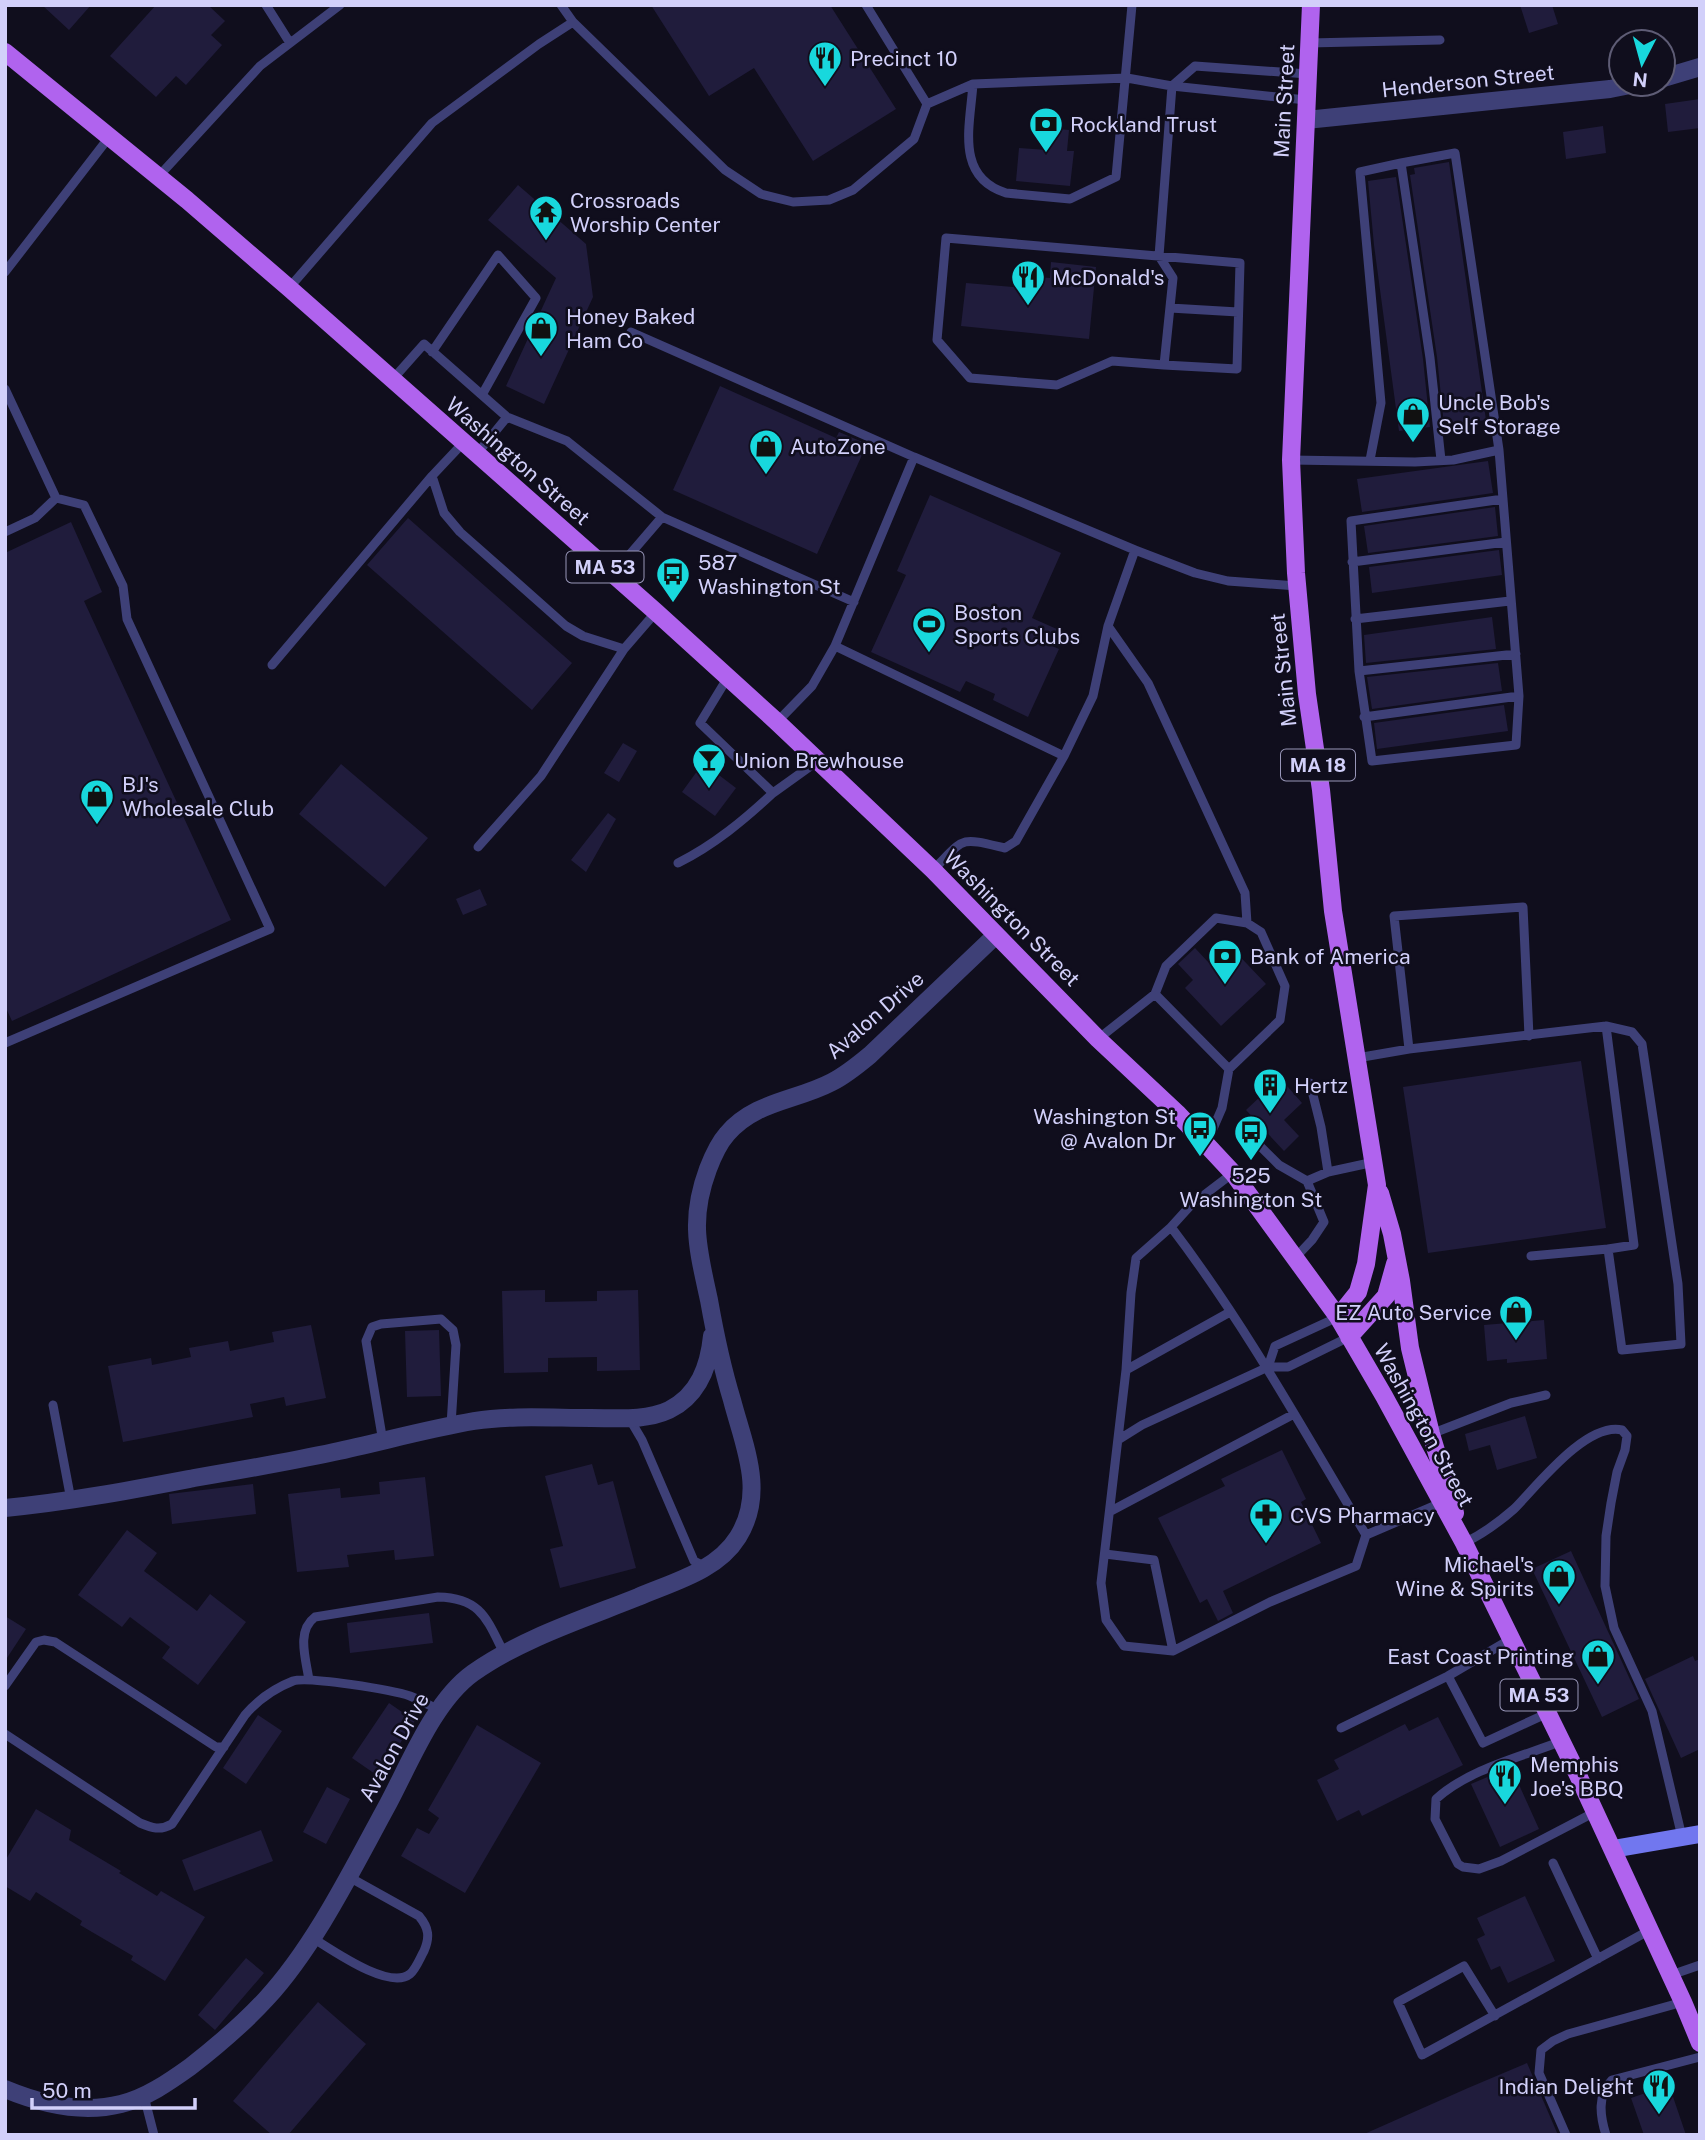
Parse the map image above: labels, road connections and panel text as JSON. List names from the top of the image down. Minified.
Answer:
{"streets":{"main road":["Main Street","Washington Street","MA 53","MA 18"],"street":["Henderson Street","Avalon Drive"]},"crossings":[["Henderson Street","Main Street"],["Main Street","Washington Street"],["Main Street","MA 18"],["Washington Street","Avalon Drive"]],"places":{"restaurant":["Precinct 10","McDonald's","Memphis Joe's BBQ","Indian Delight"],"bank":["Rockland Trust","Bank of America"],"temple":["Crossroads Worship Center"],"shop":["Honey Baked Ham Co","Uncle Bob's Self Storage","AutoZone","BJ's Wholesale Club","EZ Auto Service","Michael's Wine & Spirits","East Coast Printing"],"bus stop":["587 Washington St","Washington St @ Avalon Dr","525 Washington St"],"sports":["Boston Sports Clubs"],"bar":["Union Brewhouse"],"building":["Hertz"],"pharmacy":["CVS Pharmacy"]},"scale_bar":"50 m","north":"bottom"}
